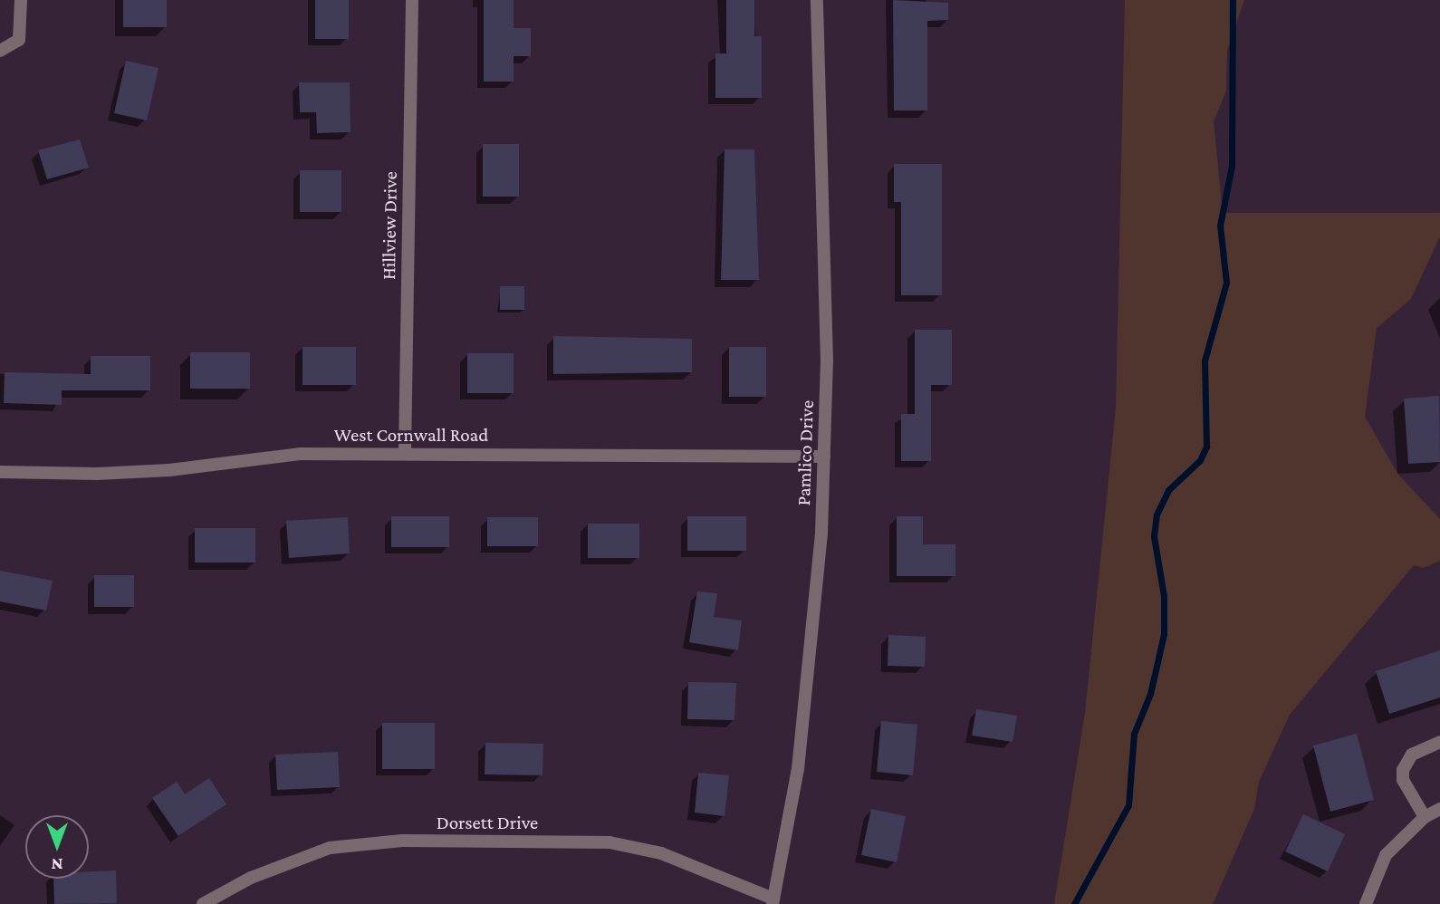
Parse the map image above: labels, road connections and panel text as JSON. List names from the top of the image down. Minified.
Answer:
{"streets":{"street":["Hillview Drive","West Cornwall Road","Pamlico Drive","Dorsett Drive"]},"crossings":[["Hillview Drive","West Cornwall Road"],["West Cornwall Road","Pamlico Drive"],["Pamlico Drive","Dorsett Drive"]],"north":"bottom"}
